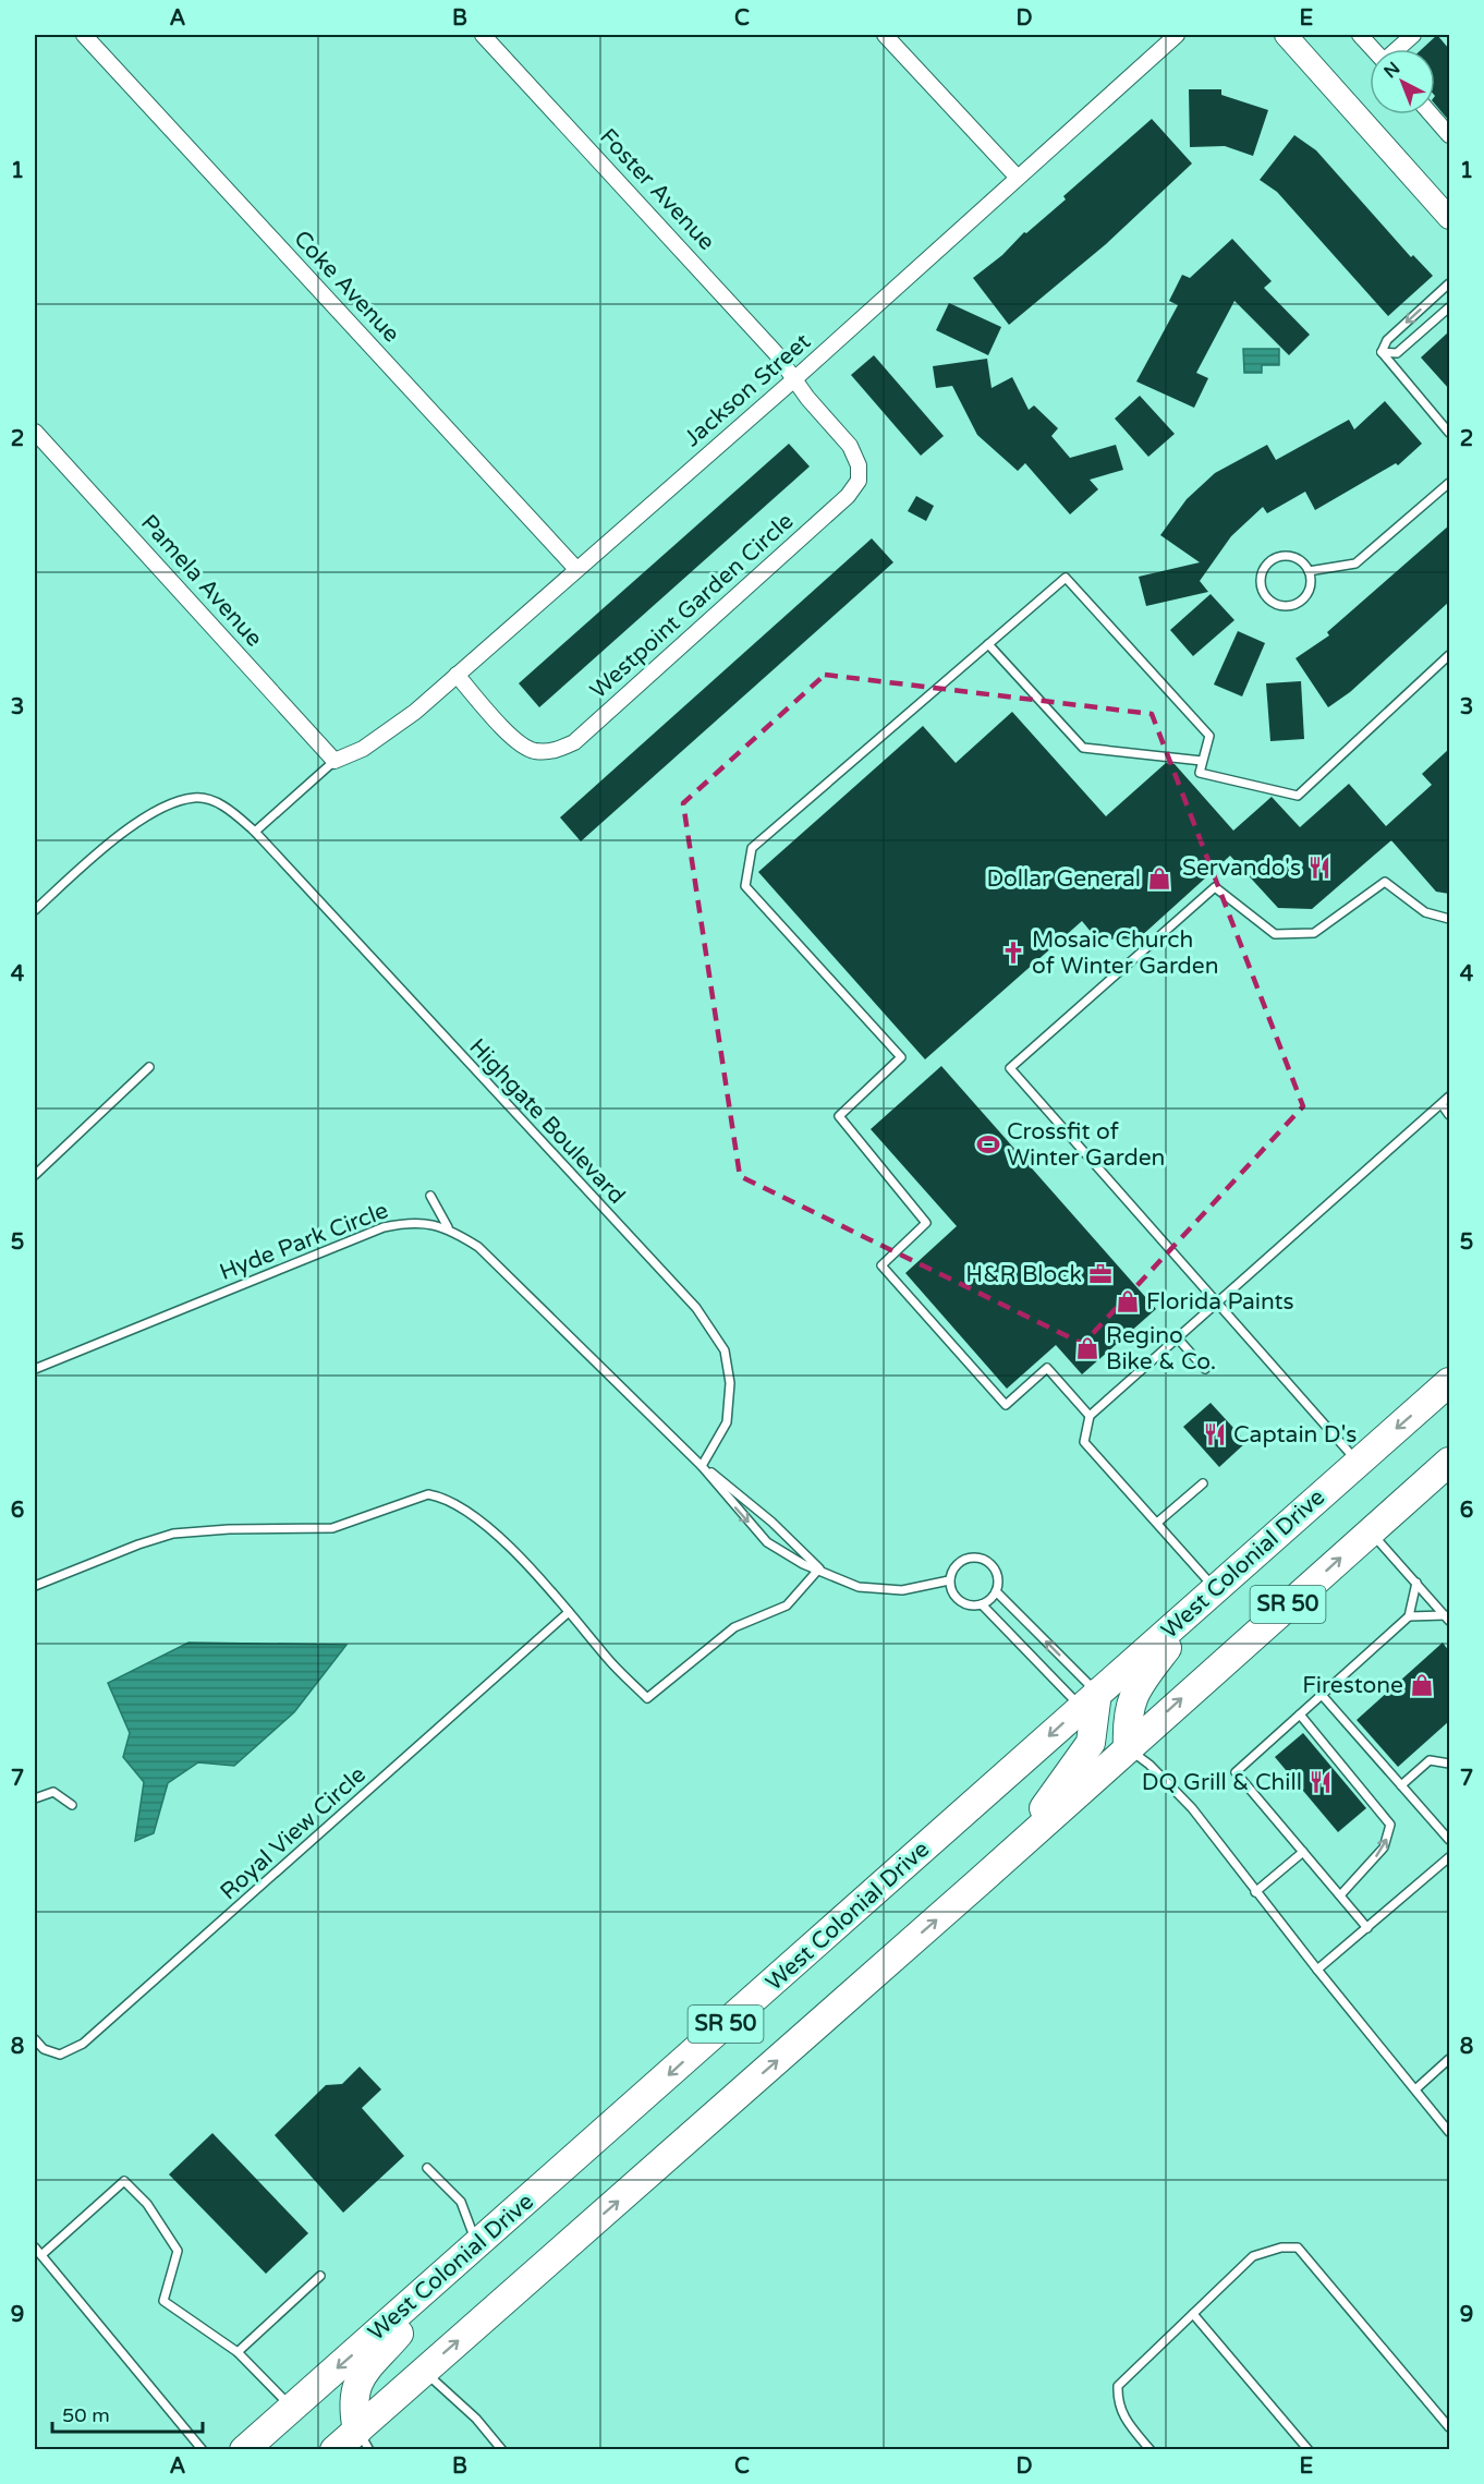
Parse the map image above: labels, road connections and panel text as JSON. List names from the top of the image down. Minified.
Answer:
{"streets":{"highway":["West Colonial Drive","SR 50"],"street":["Foster Avenue","Coke Avenue","Jackson Street","Pamela Avenue","Westpoint Garden Circle"],"lane":["Highgate Boulevard","Hyde Park Circle","Royal View Circle"]},"crossings":[["Foster Avenue","Jackson Street"],["Foster Avenue","Westpoint Garden Circle"],["Coke Avenue","Jackson Street"],["Jackson Street","Pamela Avenue"],["Jackson Street","Westpoint Garden Circle"],["Highgate Boulevard","Hyde Park Circle"]],"places":{"restaurant":["Servando's","Captain D's","DQ Grill & Chill"],"shop":["Dollar General","Florida Paints","Regino Bike & Co.","Firestone"],"church":["Mosaic Church of Winter Garden"],"sports":["Crossfit of Winter Garden"],"office":["H&R Block"]},"scale_bar":"50 m","north":"top left","grid":{"columns":["A","B","C","D","E"],"rows":["1","2","3","4","5","6","7","8","9"]}}
